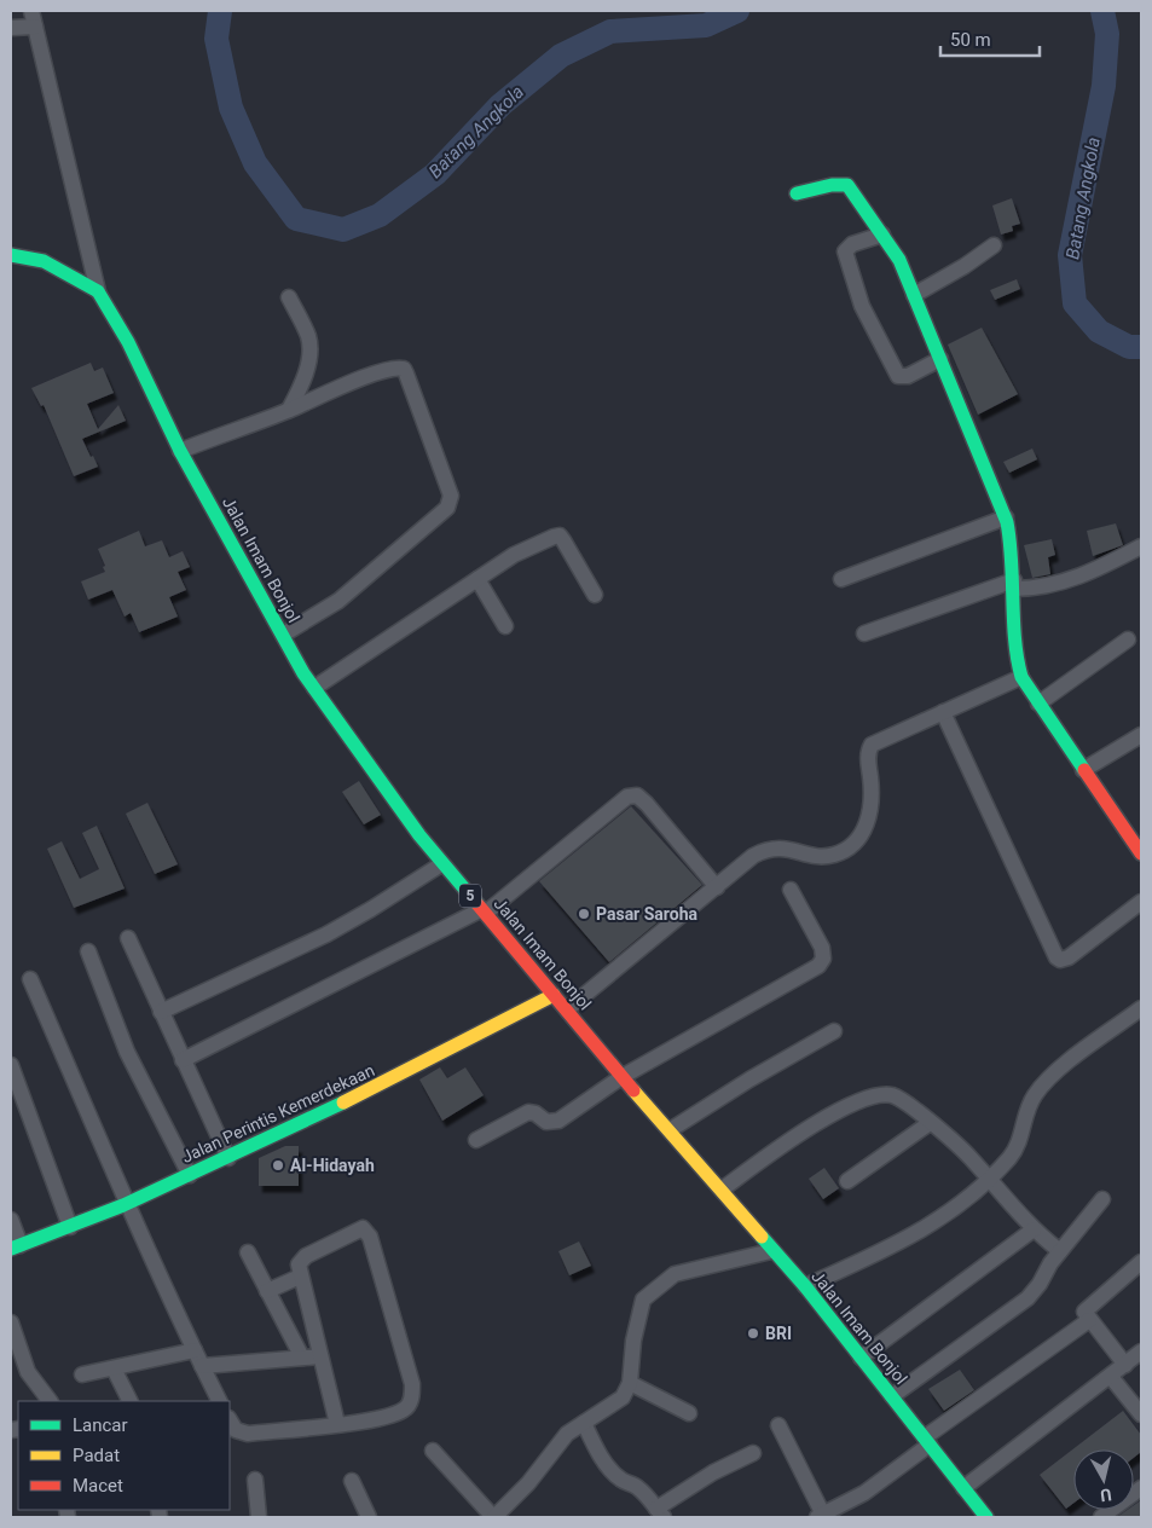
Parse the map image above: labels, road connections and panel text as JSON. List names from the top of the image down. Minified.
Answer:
{"streets":{"main road":["Jalan Imam Bonjol","5","Jalan Perintis Kemerdekaan"]},"crossings":[["Jalan Imam Bonjol","Jalan Perintis Kemerdekaan"]],"water":["Batang Angkola"],"places":["Pasar Saroha","Al-Hidayah","BRI"],"legend":["Lancar","Padat","Macet"],"scale_bar":"50 m","north":"bottom"}
